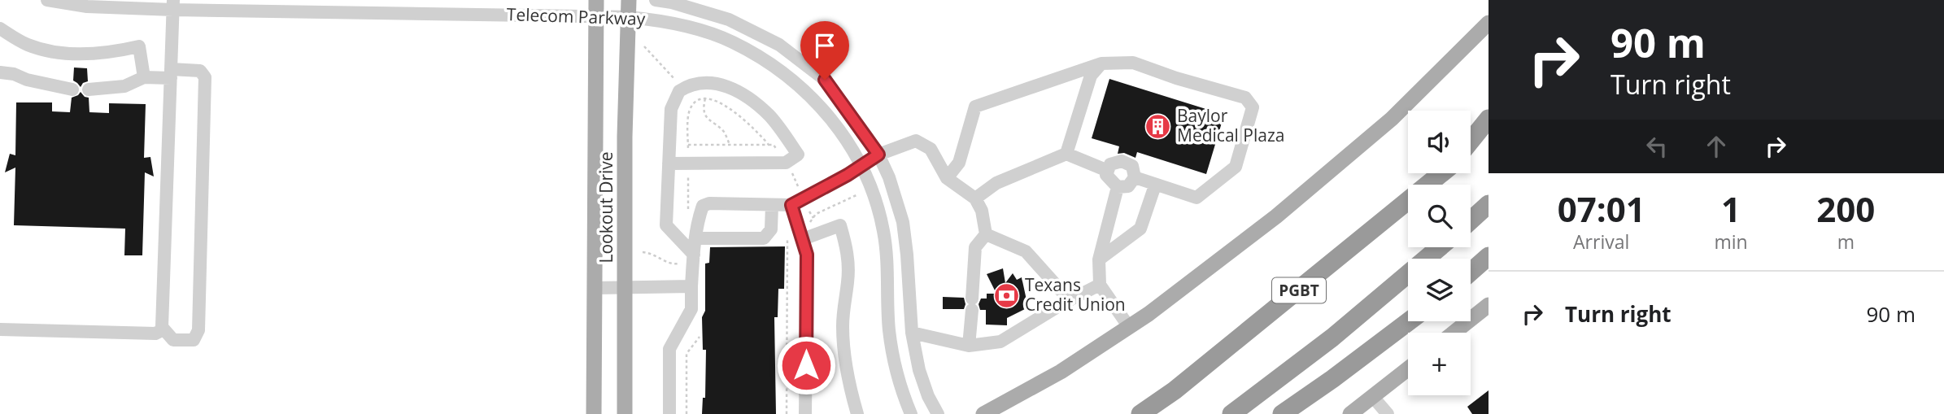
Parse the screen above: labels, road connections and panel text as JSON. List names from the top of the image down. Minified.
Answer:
{"streets":{"highway":["PGBT"],"main road":["Lookout Drive"],"street":["Telecom Parkway"]},"crossings":[["Telecom Parkway","Lookout Drive"]],"places":{"building":["Baylor Medical Plaza"],"bank":["Texans Credit Union"]},"page":{"turn":["90 m","Turn right"],"map_buttons":"+","eta":["07:01","Arrival","1","min","200","m"],"list":[{"name":"Turn right","value":"90 m"}]}}
